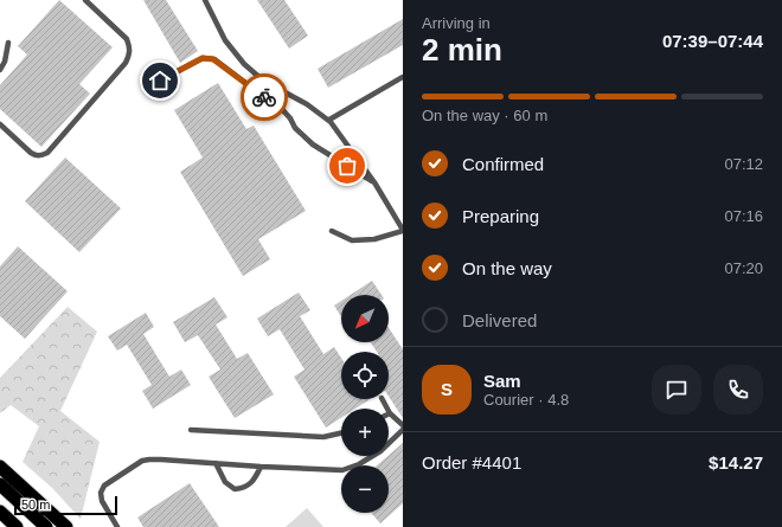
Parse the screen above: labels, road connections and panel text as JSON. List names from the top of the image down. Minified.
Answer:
{"scale_bar":"50 m","north":"bottom left","page":{"heading":["2 min","Arriving in","07:39–07:44"],"panel":["Sam","Courier · 4.8","Order #4401","$14.27"],"bar":"On the way · 60 m","list":[["Confirmed","07:12"],["Preparing","07:16"],["On the way","07:20"],"Delivered"],"map_buttons":["+","−"],"round":"S","scale":"50 m"}}
